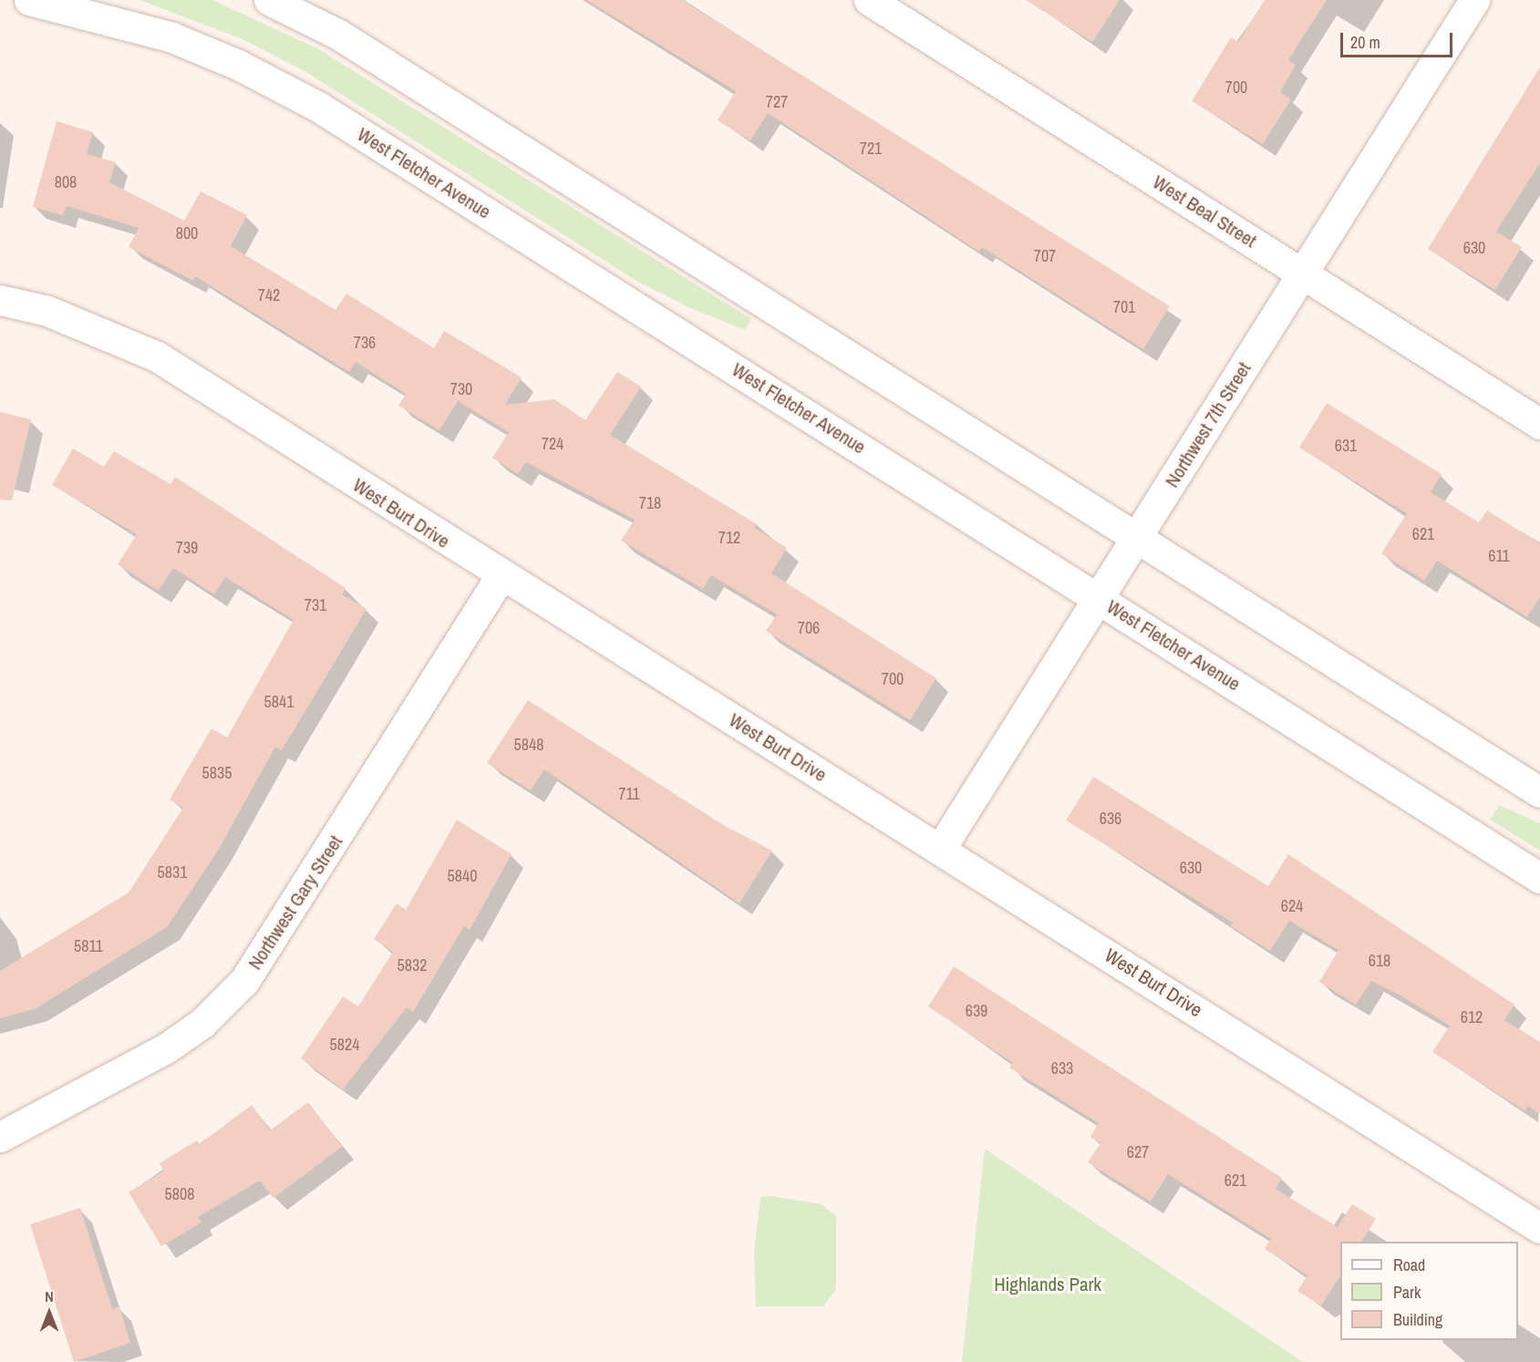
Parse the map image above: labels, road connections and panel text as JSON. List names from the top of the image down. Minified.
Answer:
{"streets":{"street":["West Fletcher Avenue","West Beal Street","Northwest 7th Street","West Burt Drive","Northwest Gary Street"]},"crossings":[["West Fletcher Avenue","Northwest 7th Street"],["West Beal Street","Northwest 7th Street"],["Northwest 7th Street","West Burt Drive"],["West Burt Drive","Northwest Gary Street"]],"parks":["Highlands Park"],"house_numbers":["700","727","721","808","800","630","707","742","701","736","730","724","631","718","621","712","739","611","731","706","700","5841","5848","5835","711","636","630","5831","5840","624","5811","618","5832","639","612","5824","633","627","621","5808"],"legend":["Road","Park","Building"],"scale_bar":"20 m","north":"top"}
